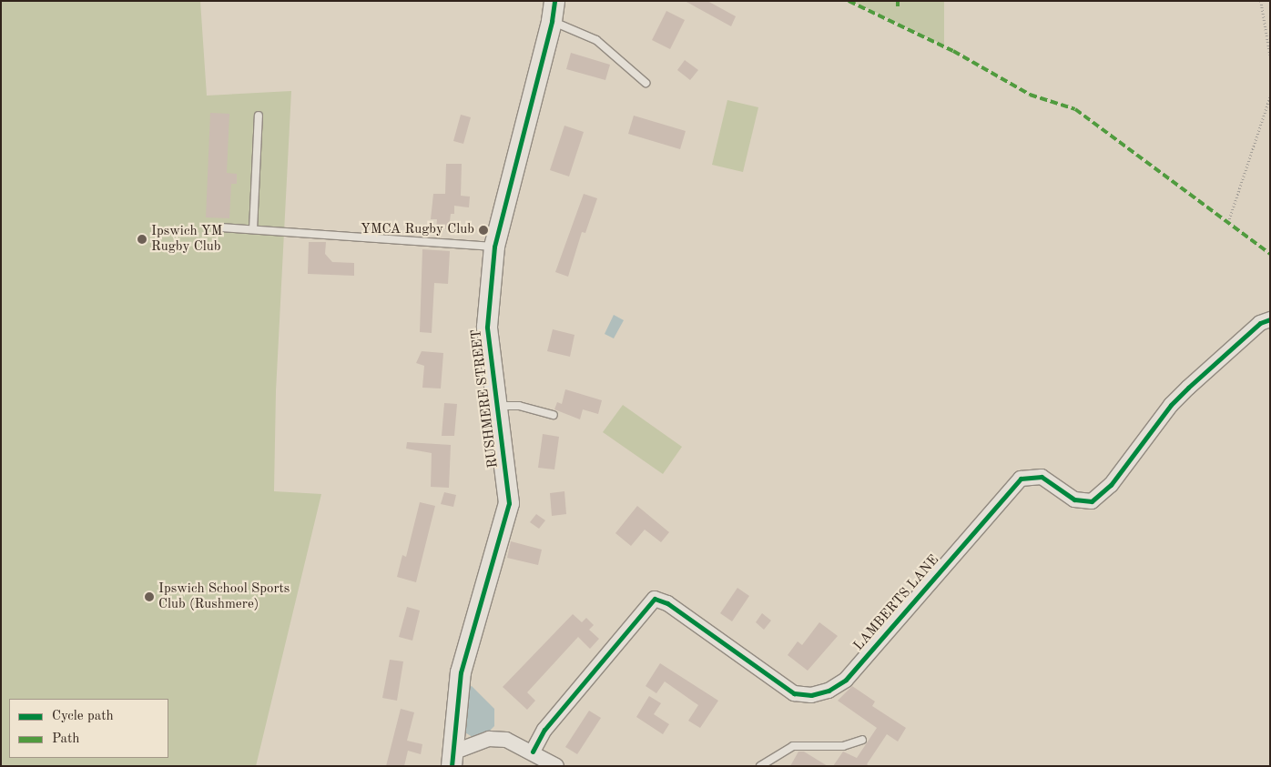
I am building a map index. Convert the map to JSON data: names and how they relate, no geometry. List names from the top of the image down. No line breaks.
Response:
{"streets":{"street":["RUSHMERE STREET","LAMBERTS LANE"]},"places":["YMCA Rugby Club","Ipswich YM Rugby Club","Ipswich School Sports Club (Rushmere)"],"legend":["Cycle path","Path"]}
